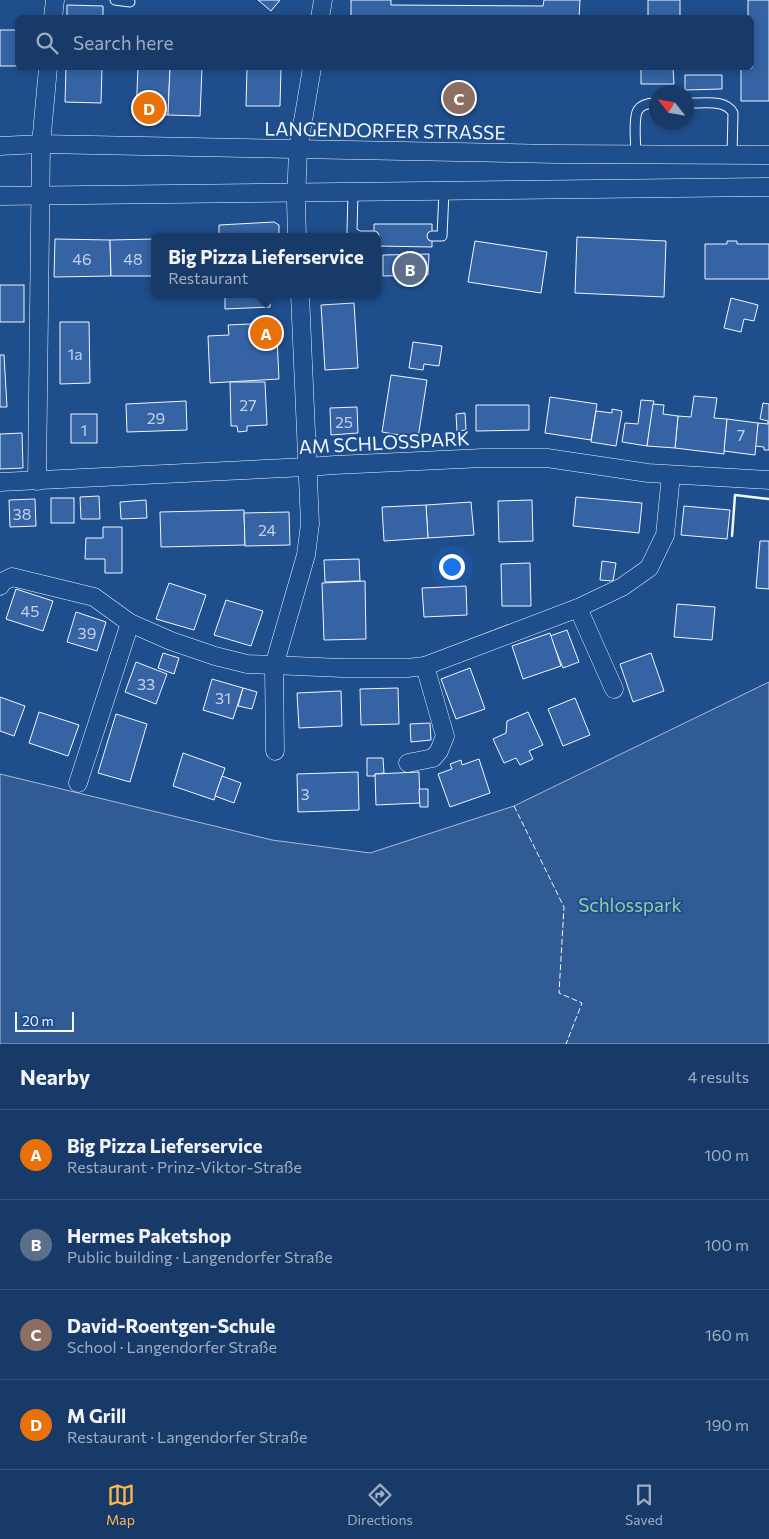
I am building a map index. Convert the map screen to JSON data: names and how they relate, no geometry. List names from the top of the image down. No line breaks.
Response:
{"streets":{"street":["LANGENDORFER STRASSE","AM SCHLOSSPARK"]},"parks":["Schlosspark"],"house_numbers":["46","48","1a","27","29","25","1","7","38","24","45","39","33","31","3"],"scale_bar":"20 m","north":"top left","page":{"search":"Search here","pins":["C","D","B","A"],"popup":["Big Pizza Lieferservice","Restaurant"],"scale":"20 m","heading":["Nearby","4 results"],"list":[{"mark":"A","name":"Big Pizza Lieferservice","note":"Restaurant · Prinz-Viktor-Straße","value":"100 m"},{"mark":"B","name":"Hermes Paketshop","note":"Public building · Langendorfer Straße","value":"100 m"},{"mark":"C","name":"David-Roentgen-Schule","note":"School · Langendorfer Straße","value":"160 m"},{"mark":"D","name":"M Grill","note":"Restaurant · Langendorfer Straße","value":"190 m"}],"nav":["Map","Directions","Saved"]}}
